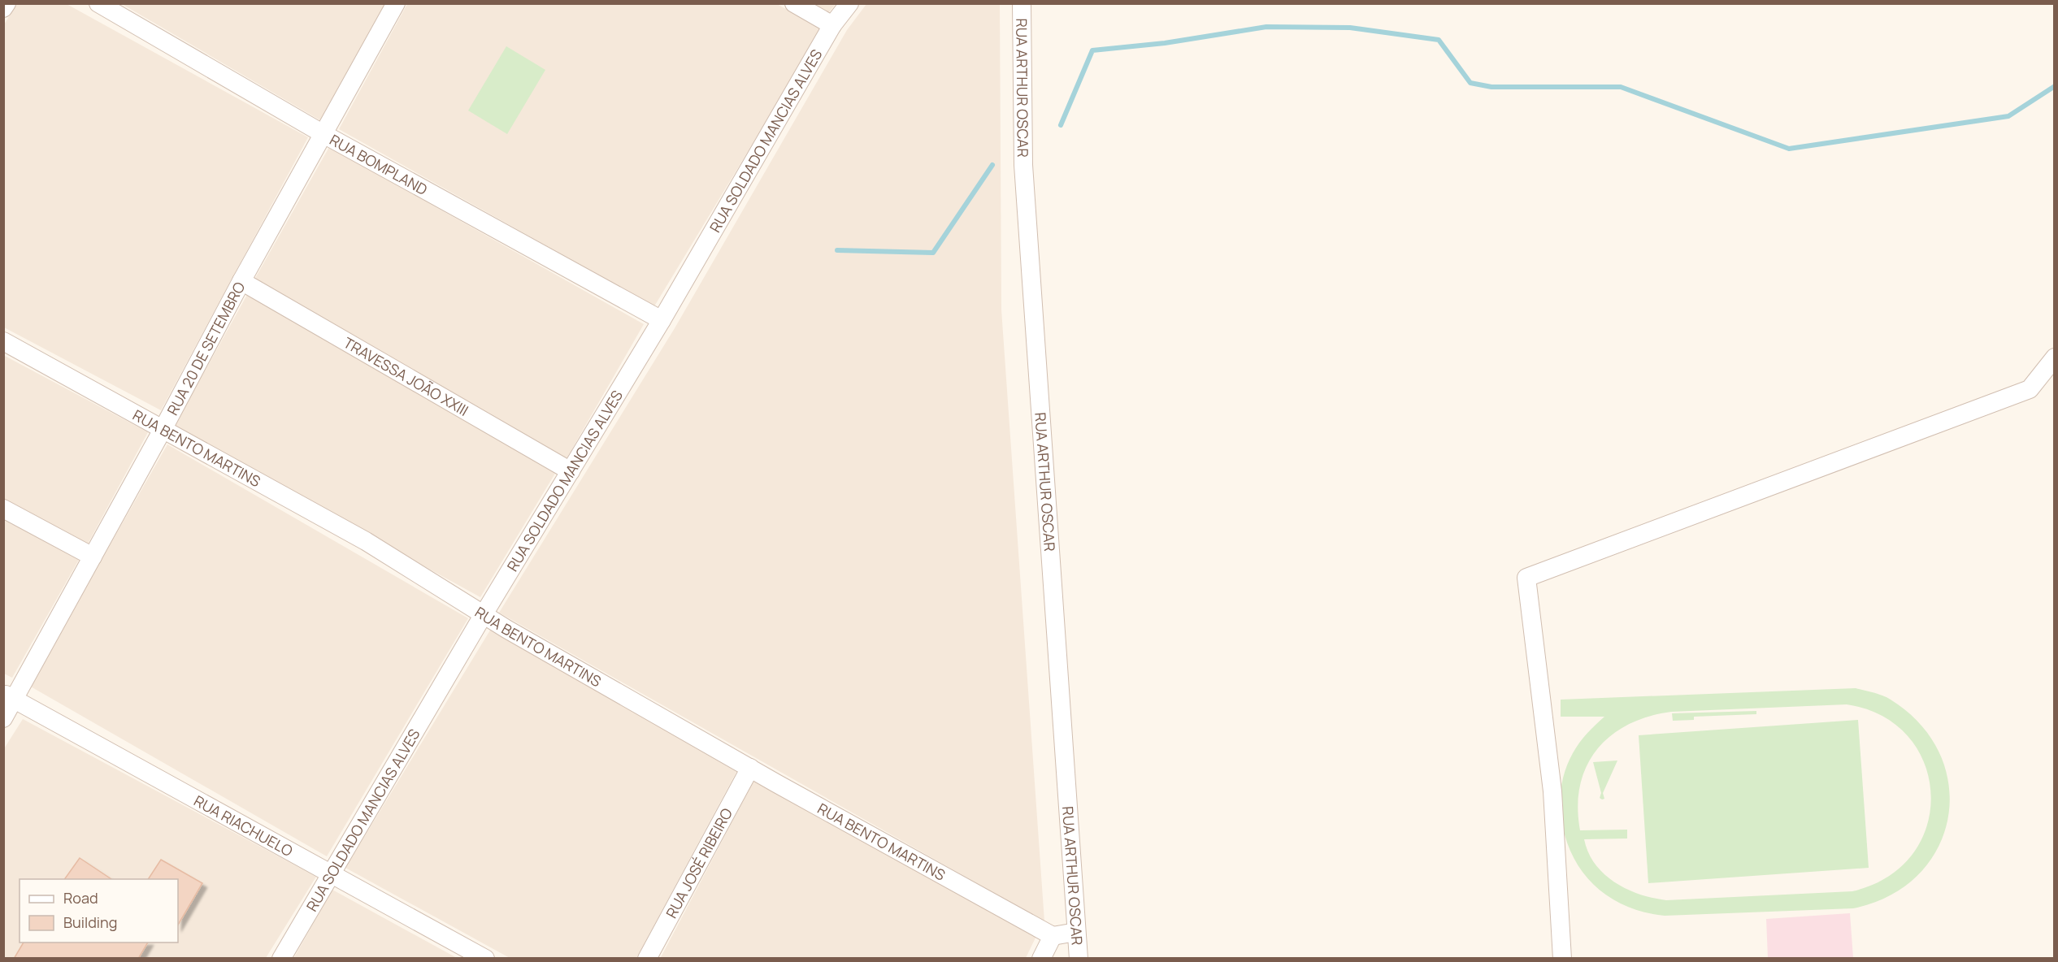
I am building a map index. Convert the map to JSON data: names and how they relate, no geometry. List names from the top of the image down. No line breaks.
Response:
{"streets":{"street":["RUA ARTHUR OSCAR","RUA SOLDADO MANCIAS ALVES","RUA BOMPLAND","RUA 20 DE SETEMBRO","TRAVESSA JOÃO XXIII","RUA BENTO MARTINS","RUA RIACHUELO","RUA JOSÉ RIBEIRO"]},"crossings":[["RUA SOLDADO MANCIAS ALVES","RUA BOMPLAND"],["RUA SOLDADO MANCIAS ALVES","TRAVESSA JOÃO XXIII"],["RUA SOLDADO MANCIAS ALVES","RUA BENTO MARTINS"],["RUA SOLDADO MANCIAS ALVES","RUA RIACHUELO"],["RUA BOMPLAND","RUA 20 DE SETEMBRO"],["RUA 20 DE SETEMBRO","TRAVESSA JOÃO XXIII"],["RUA 20 DE SETEMBRO","RUA BENTO MARTINS"],["RUA 20 DE SETEMBRO","RUA RIACHUELO"],["RUA BENTO MARTINS","RUA JOSÉ RIBEIRO"]],"legend":["Road","Building"]}
